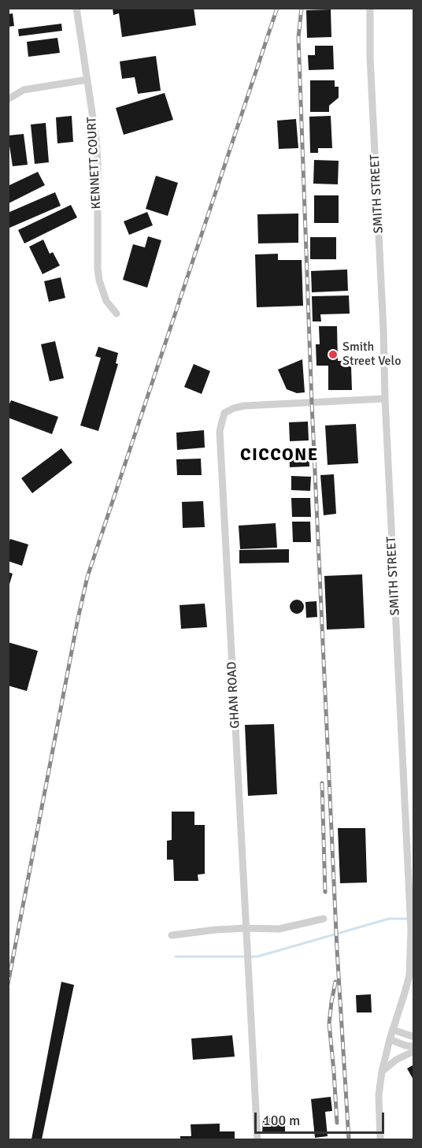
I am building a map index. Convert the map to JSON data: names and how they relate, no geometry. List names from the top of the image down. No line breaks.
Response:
{"streets":{"street":["KENNETT COURT","SMITH STREET","GHAN ROAD"]},"crossings":[["SMITH STREET","GHAN ROAD"]],"districts":["CICCONE"],"places":["Smith Street Velo"],"scale_bar":"100 m"}
